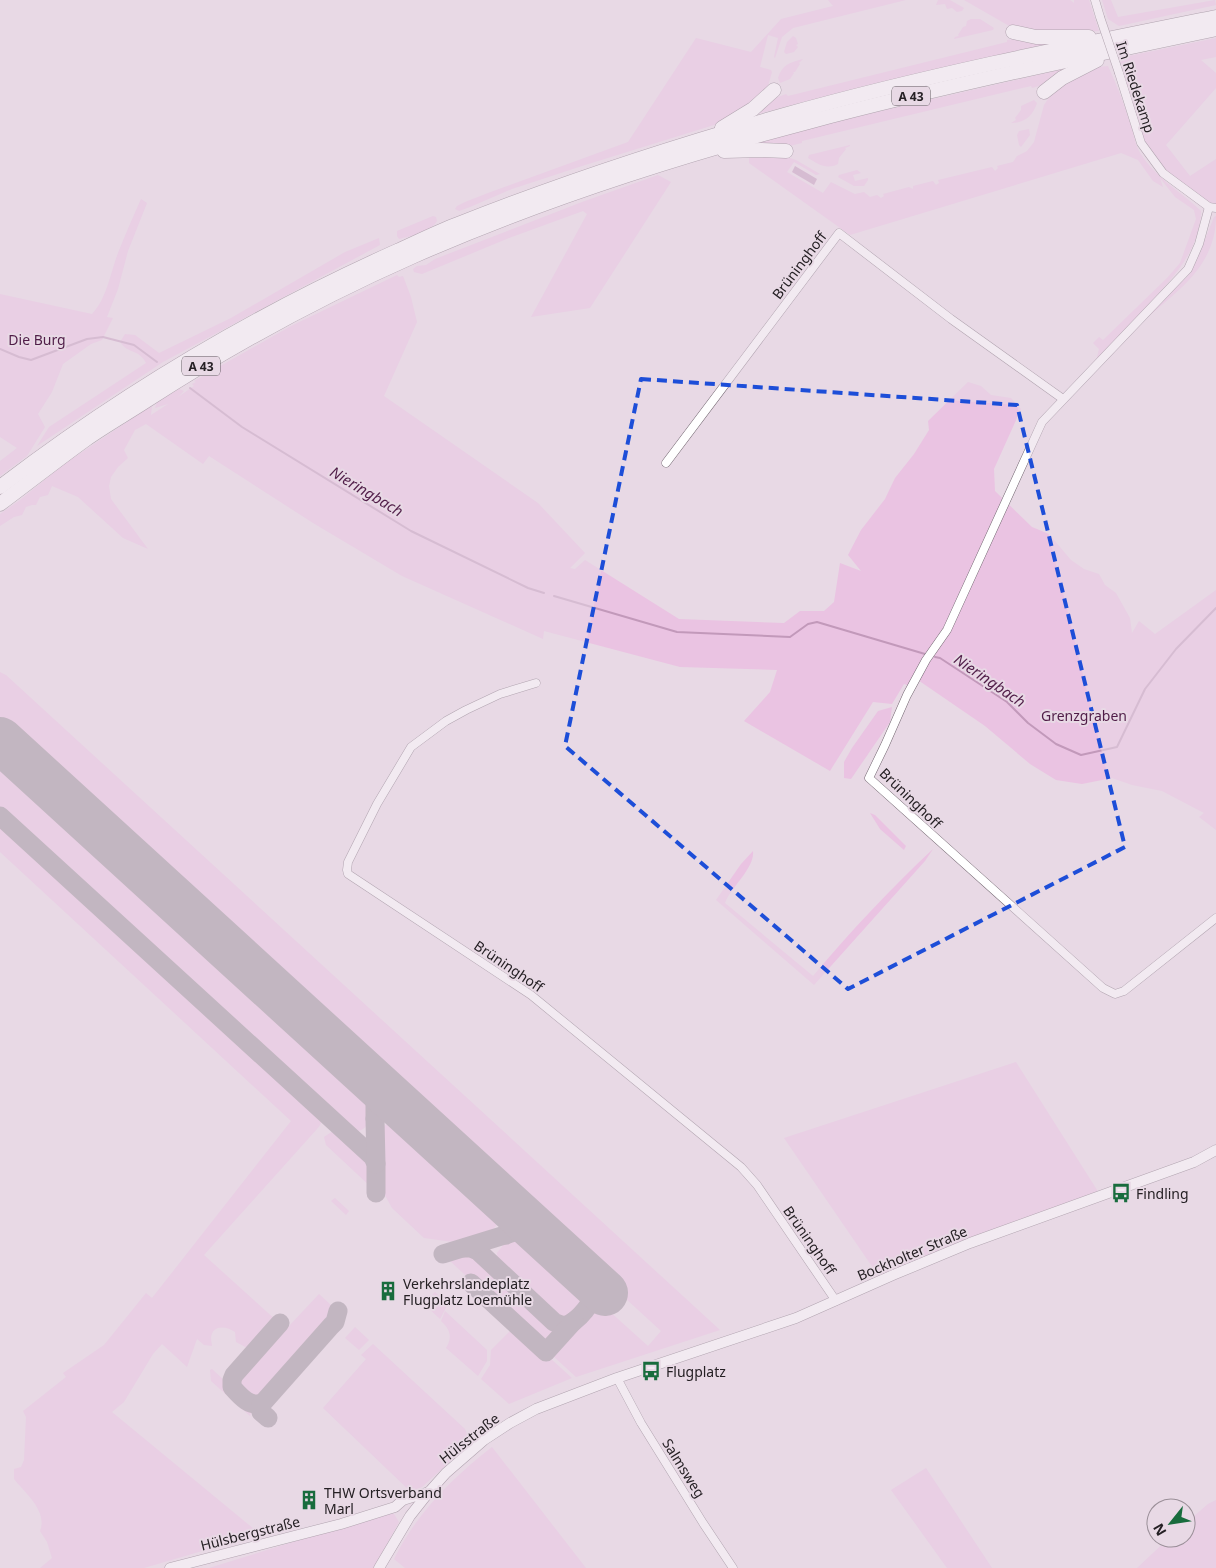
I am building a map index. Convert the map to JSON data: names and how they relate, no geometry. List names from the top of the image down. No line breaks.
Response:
{"streets":{"highway":["A 43"],"street":["Im Riedekamp","Brüninghoff","Bockholter Straße","Hülsstraße","Salmsweg","Hülsbergstraße"]},"crossings":[["Im Riedekamp","Brüninghoff"],["Brüninghoff","Bockholter Straße"],["Bockholter Straße","Hülsstraße"],["Bockholter Straße","Salmsweg"],["Hülsstraße","Salmsweg"],["Hülsstraße","Hülsbergstraße"]],"water":["Nieringbach"],"parks":["Die Burg","Grenzgraben"],"places":{"bus stop":["Findling","Flugplatz"],"building":["Verkehrslandeplatz Flugplatz Loemühle","THW Ortsverband Marl"]},"north":"bottom left"}
